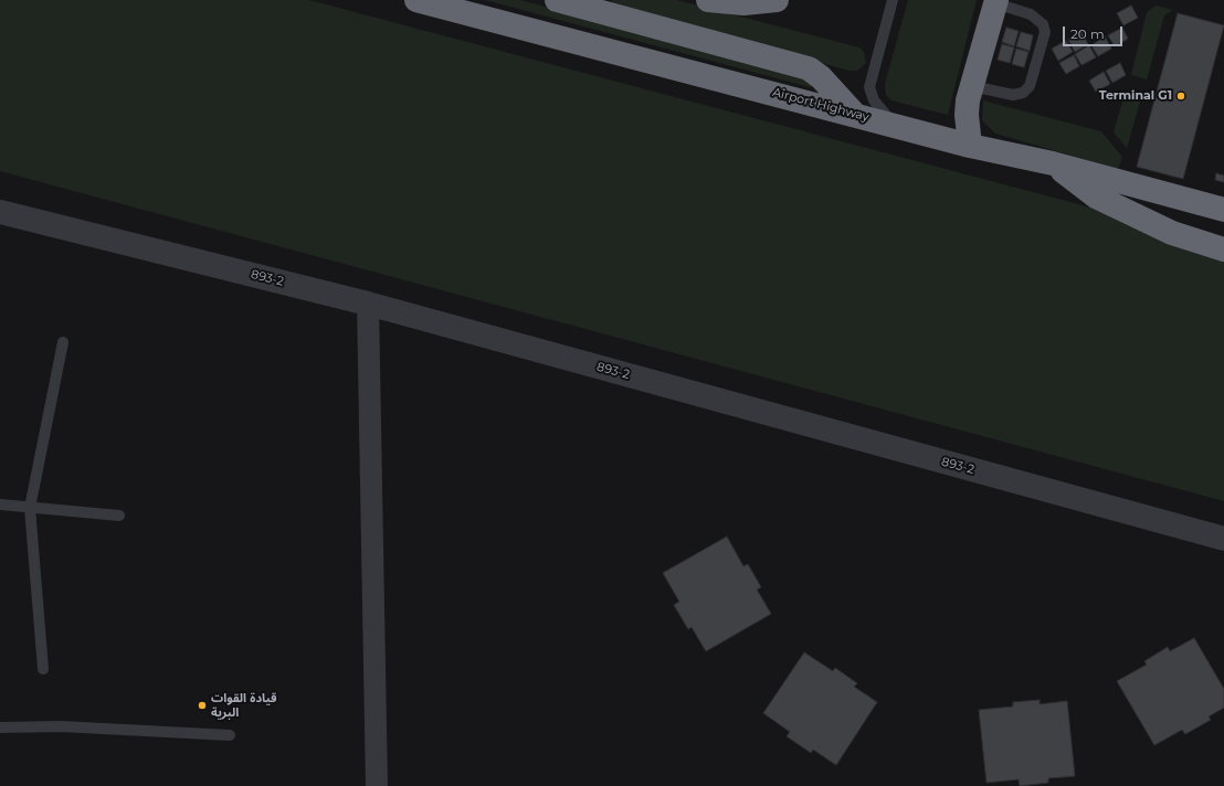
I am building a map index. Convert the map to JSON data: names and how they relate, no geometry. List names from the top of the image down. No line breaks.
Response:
{"streets":{"highway":["Airport Highway"],"street":["893-2"]},"places":["Terminal G1","قيادة القوات البرية"],"scale_bar":"20 m"}
